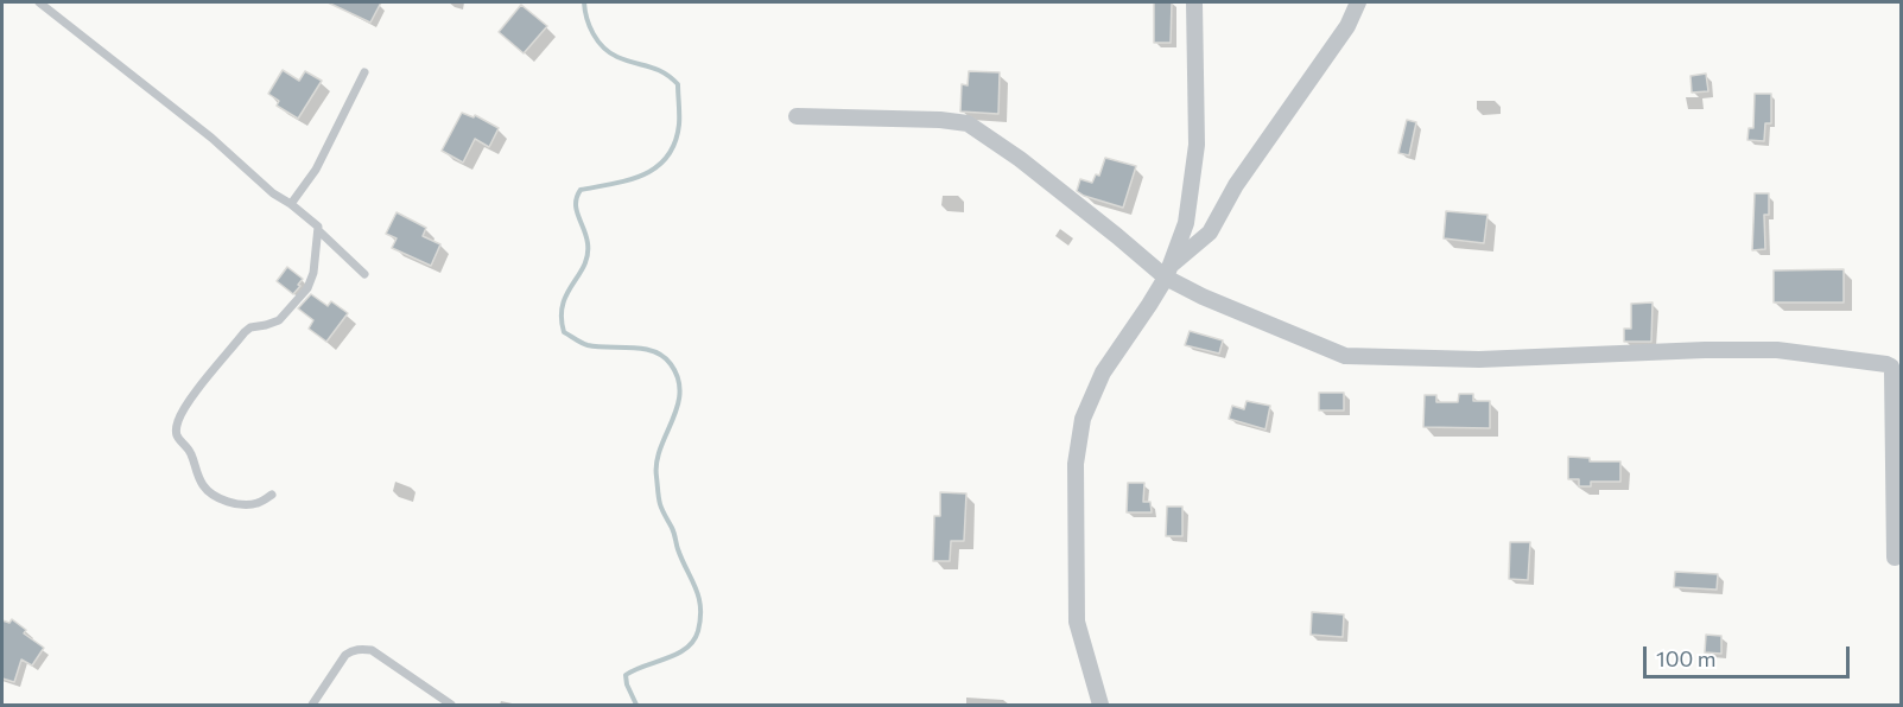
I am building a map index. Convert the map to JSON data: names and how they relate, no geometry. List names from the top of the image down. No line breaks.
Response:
{"scale_bar":"100 m"}
